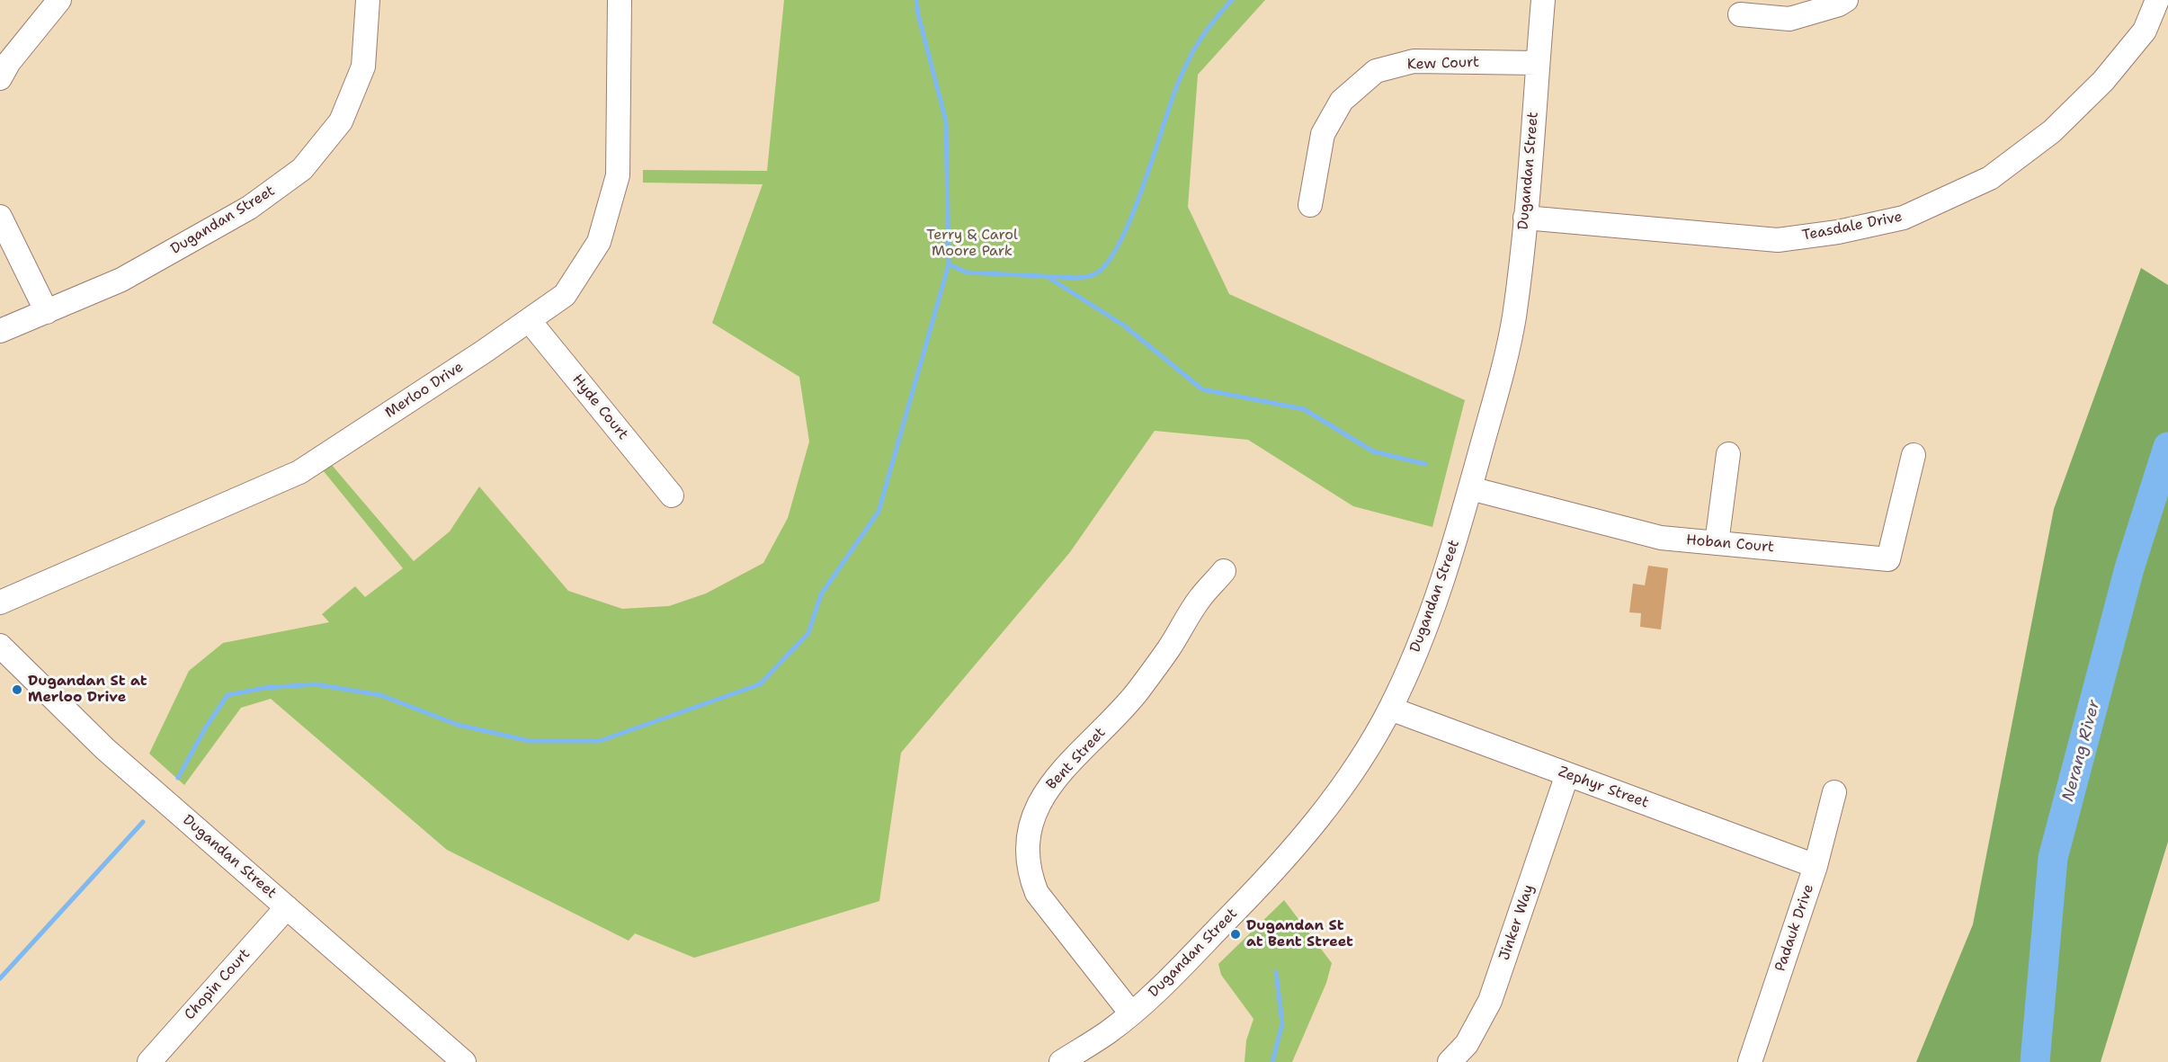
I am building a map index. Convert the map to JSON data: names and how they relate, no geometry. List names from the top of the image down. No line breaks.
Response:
{"streets":{"street":["Kew Court","Dugandan Street","Teasdale Drive","Merloo Drive","Hyde Court","Hoban Court","Bent Street","Zephyr Street","Jinker Way","Padauk Drive","Chopin Court"]},"crossings":[["Kew Court","Dugandan Street"],["Dugandan Street","Teasdale Drive"],["Dugandan Street","Hoban Court"],["Dugandan Street","Bent Street"],["Dugandan Street","Zephyr Street"],["Dugandan Street","Chopin Court"],["Merloo Drive","Hyde Court"],["Zephyr Street","Jinker Way"],["Zephyr Street","Padauk Drive"]],"water":["Nerang River"],"parks":["Terry & Carol Moore Park"],"places":["Dugandan St at Merloo Drive","Dugandan St at Bent Street"]}
